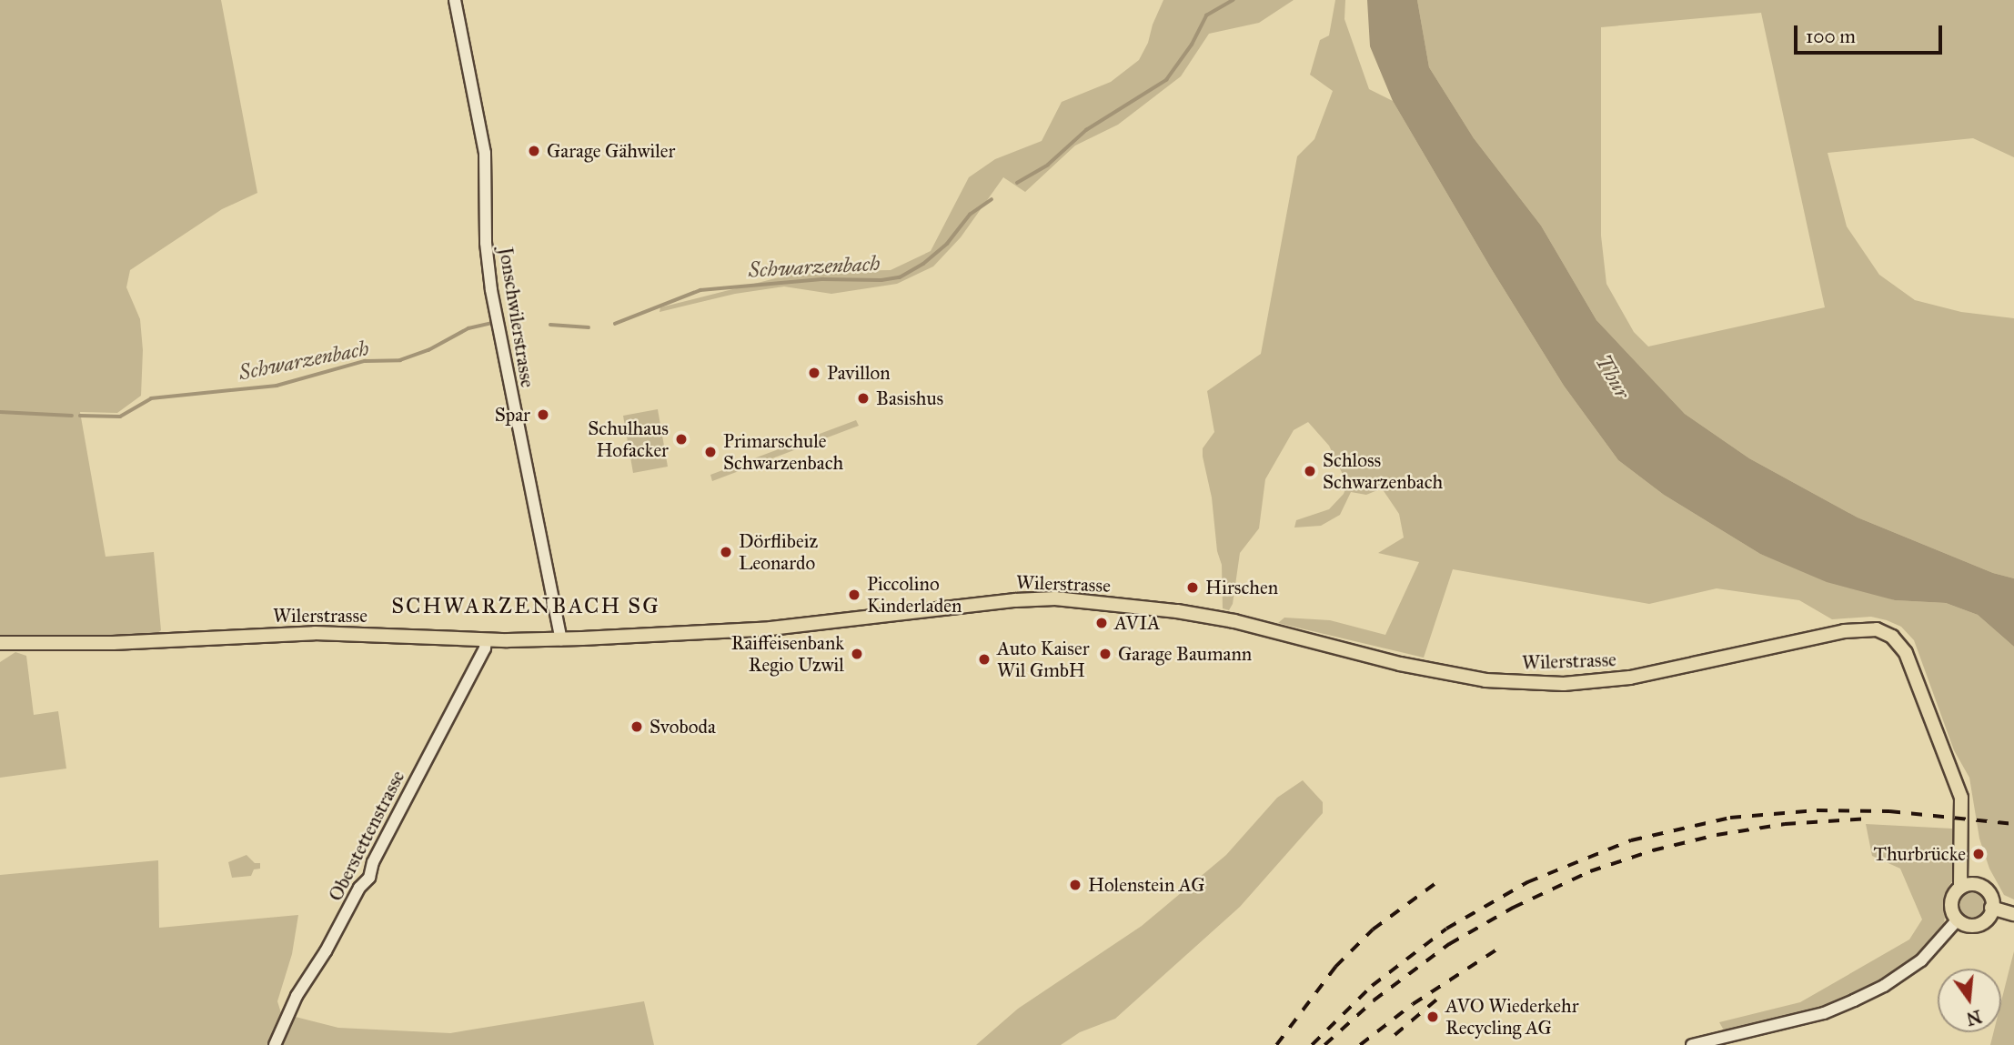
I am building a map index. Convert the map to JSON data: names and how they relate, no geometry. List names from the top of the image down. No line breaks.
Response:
{"streets":{"main road":["Wilerstrasse"],"street":["Jonschwilerstrasse","Oberstettenstrasse"]},"crossings":[["Jonschwilerstrasse","Wilerstrasse"],["Wilerstrasse","Oberstettenstrasse"]],"districts":["SCHWARZENBACH SG"],"water":["Schwarzenbach","Thur"],"places":["Garage Gähwiler","Pavillon","Basishus","Spar","Schulhaus Hofacker","Primarschule Schwarzenbach","Schloss Schwarzenbach","Dörflibeiz Leonardo","Hirschen","Piccolino Kinderladen","AVIA","Raiffeisenbank Regio Uzwil","Garage Baumann","Auto Kaiser Wil GmbH","Svoboda","Thurbrücke","Holenstein AG","AVO Wiederkehr Recycling AG"],"scale_bar":"100 m","north":"bottom"}
